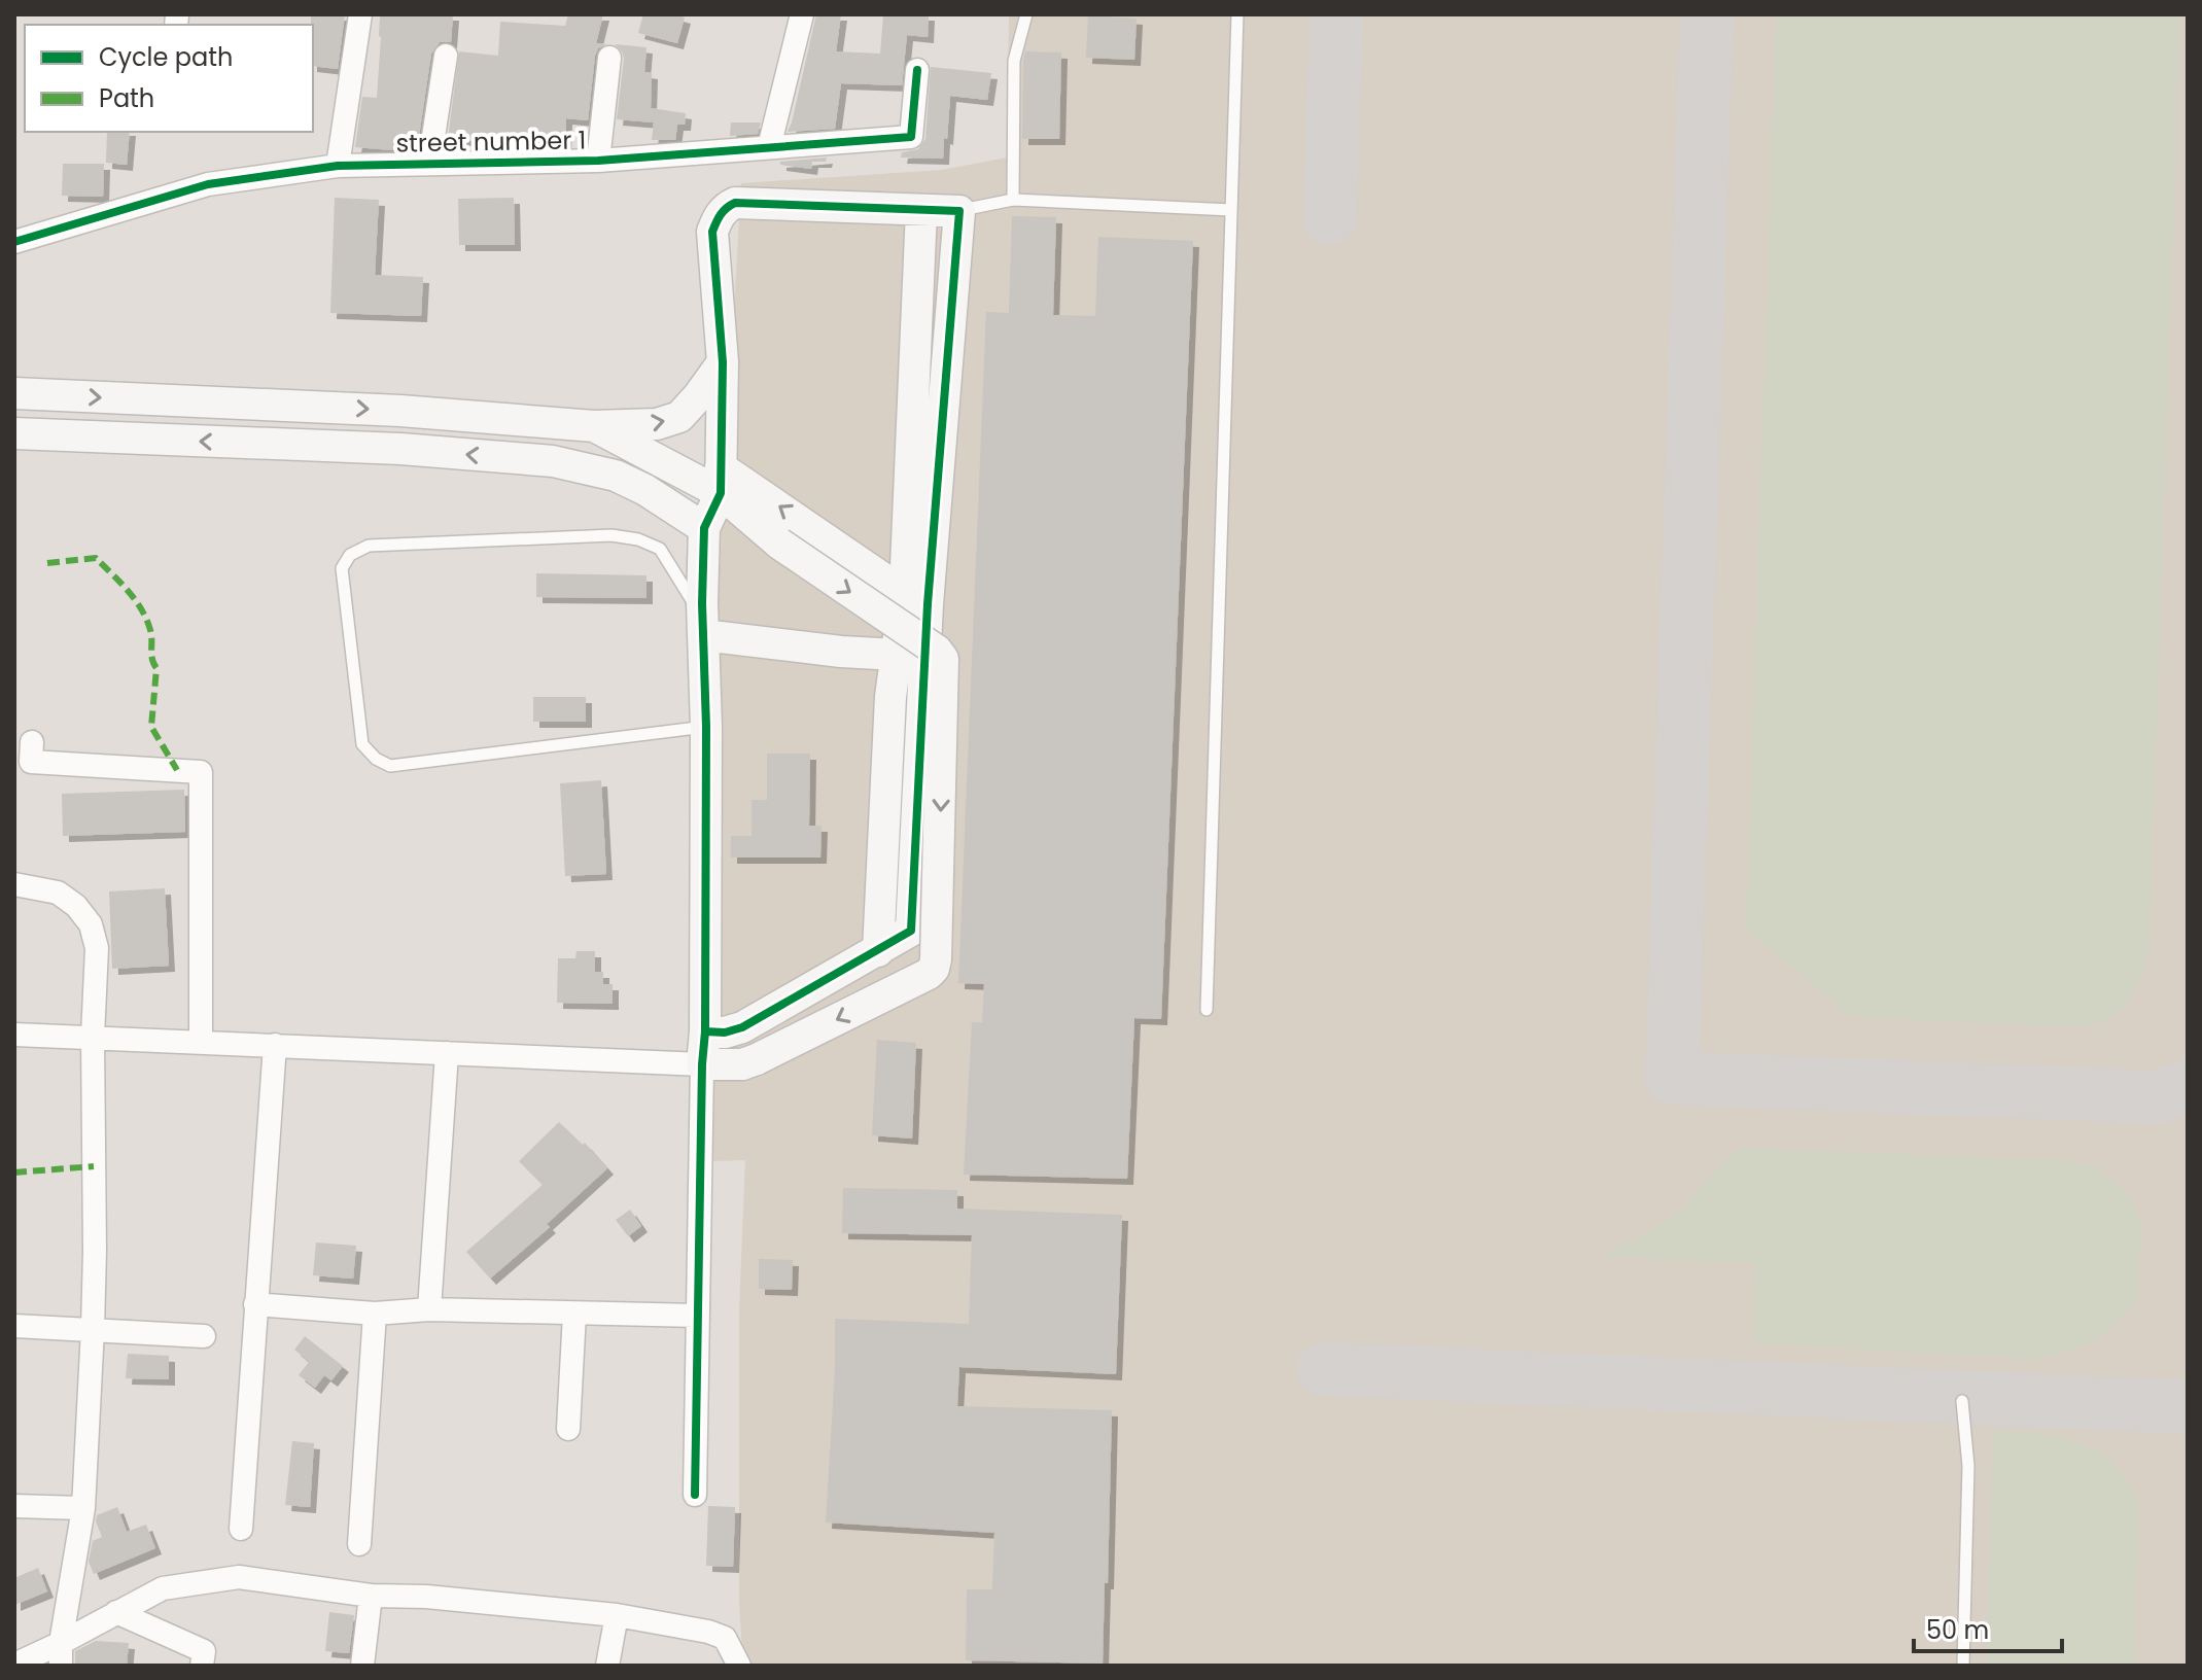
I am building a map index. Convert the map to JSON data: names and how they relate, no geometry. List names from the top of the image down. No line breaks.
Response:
{"streets":{"street":["street number 1"]},"legend":["Cycle path","Path"],"scale_bar":"50 m"}
